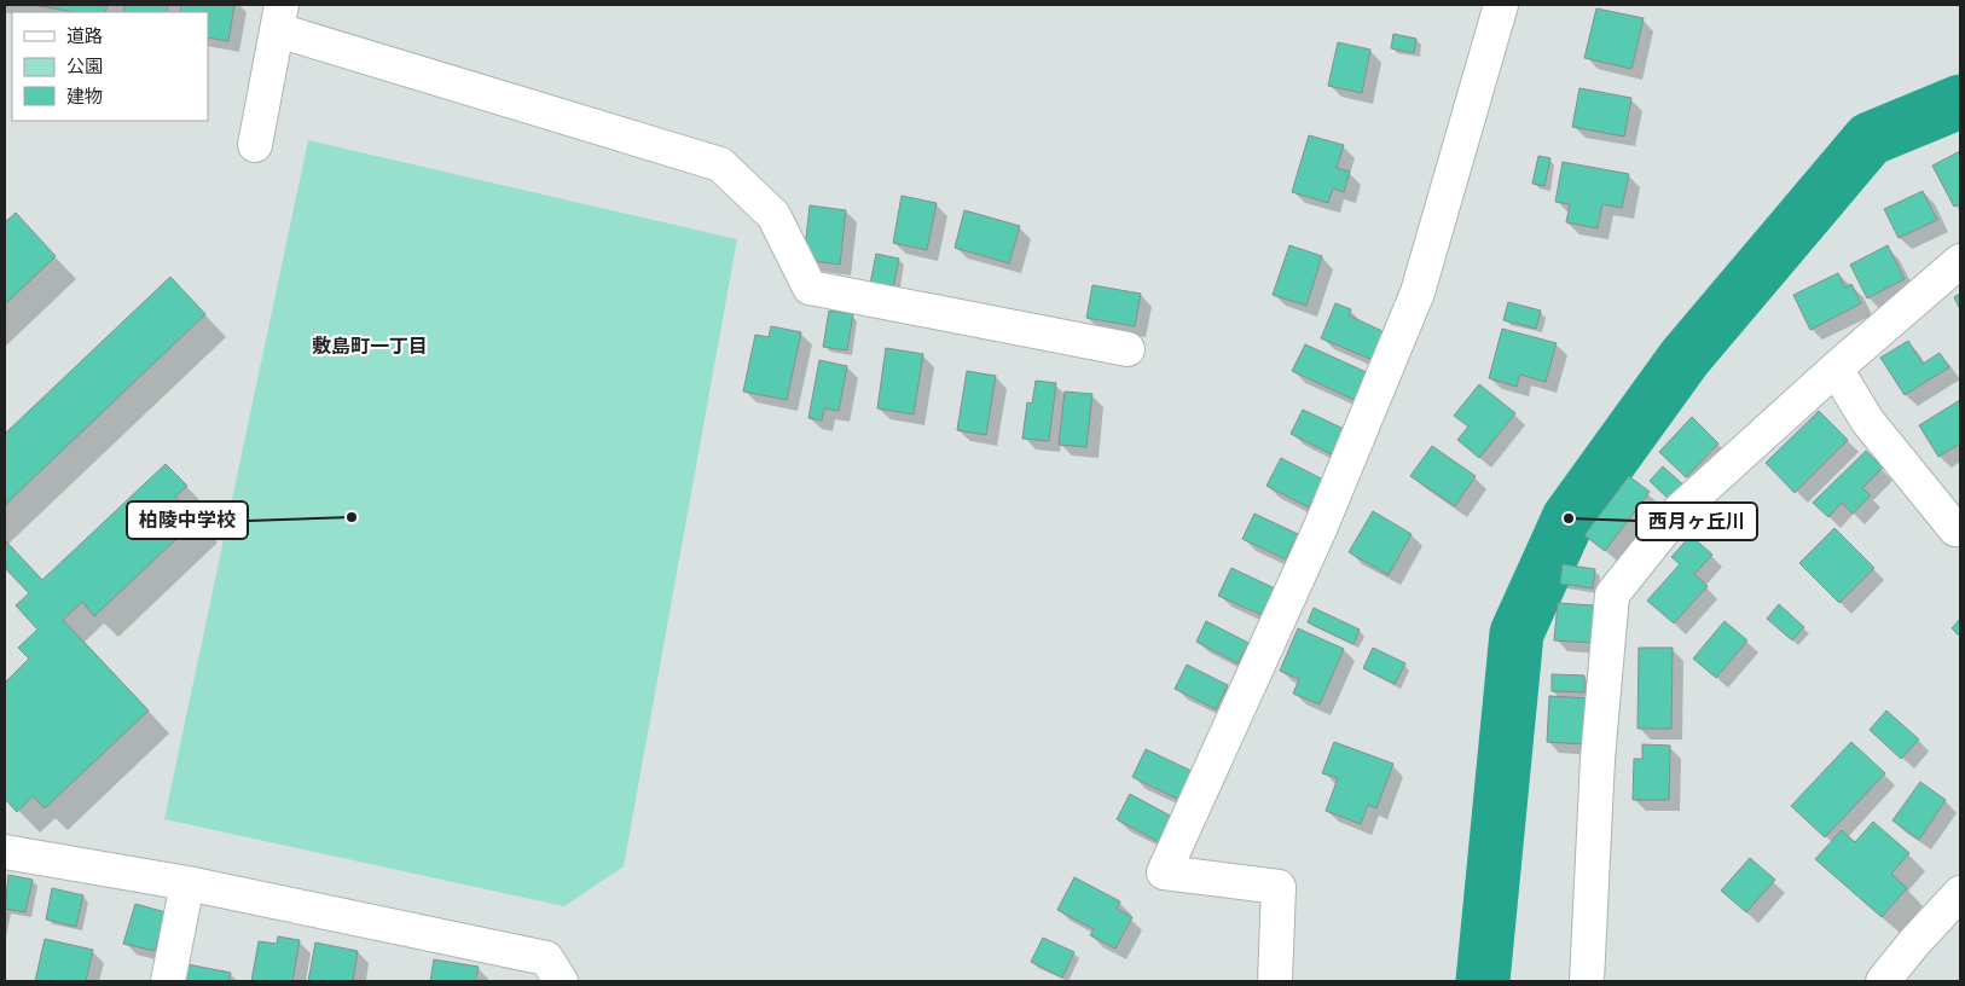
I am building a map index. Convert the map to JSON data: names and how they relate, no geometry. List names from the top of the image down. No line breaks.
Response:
{"districts":["敷島町一丁目"],"places":["柏陵中学校","西月ヶ丘川"],"legend":["道路","公園","建物"]}
